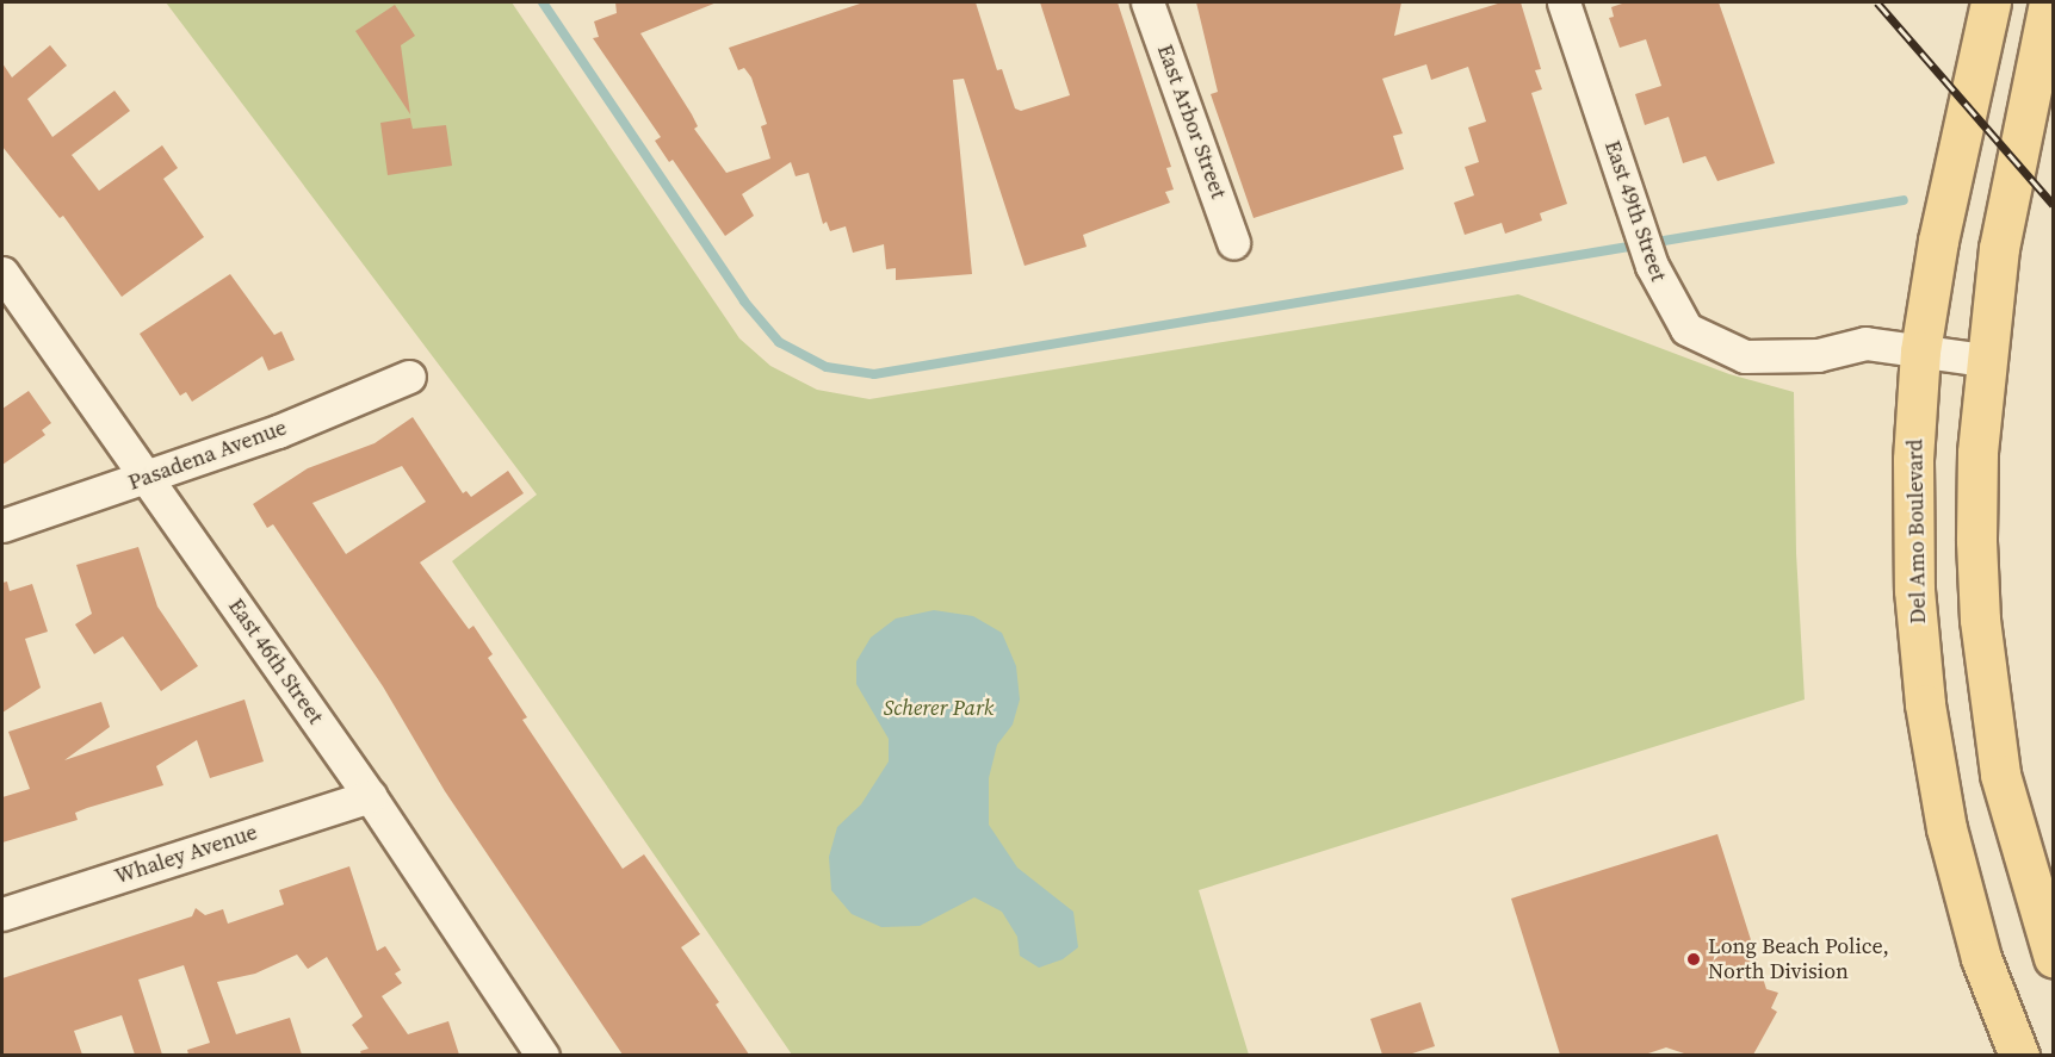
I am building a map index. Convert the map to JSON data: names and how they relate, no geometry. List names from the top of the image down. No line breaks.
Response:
{"streets":{"main road":["Del Amo Boulevard"],"street":["East Arbor Street","East 49th Street","Pasadena Avenue","East 46th Street","Whaley Avenue"]},"crossings":[["East 49th Street","Del Amo Boulevard"],["Pasadena Avenue","East 46th Street"],["East 46th Street","Whaley Avenue"]],"parks":["Scherer Park"],"places":["Long Beach Police, North Division"]}
